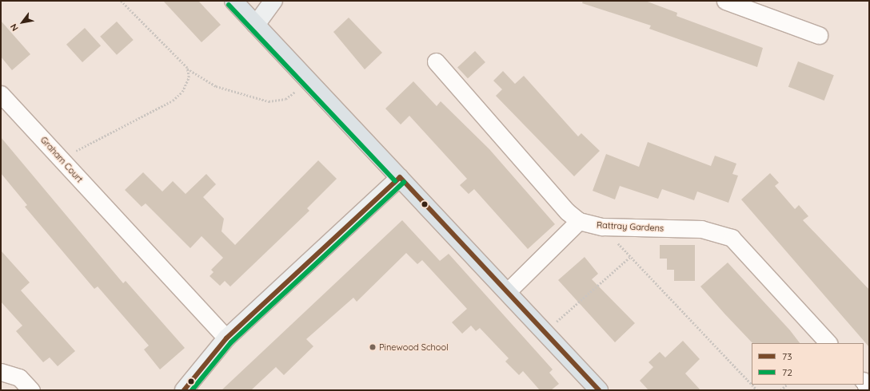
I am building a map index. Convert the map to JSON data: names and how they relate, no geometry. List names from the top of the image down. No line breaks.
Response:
{"streets":{"street":["Graham Court","Rattray Gardens"]},"places":["Pinewood School"],"lines":["transit line 72","transit line 73"],"legend":["73","72"],"north":"bottom left"}
